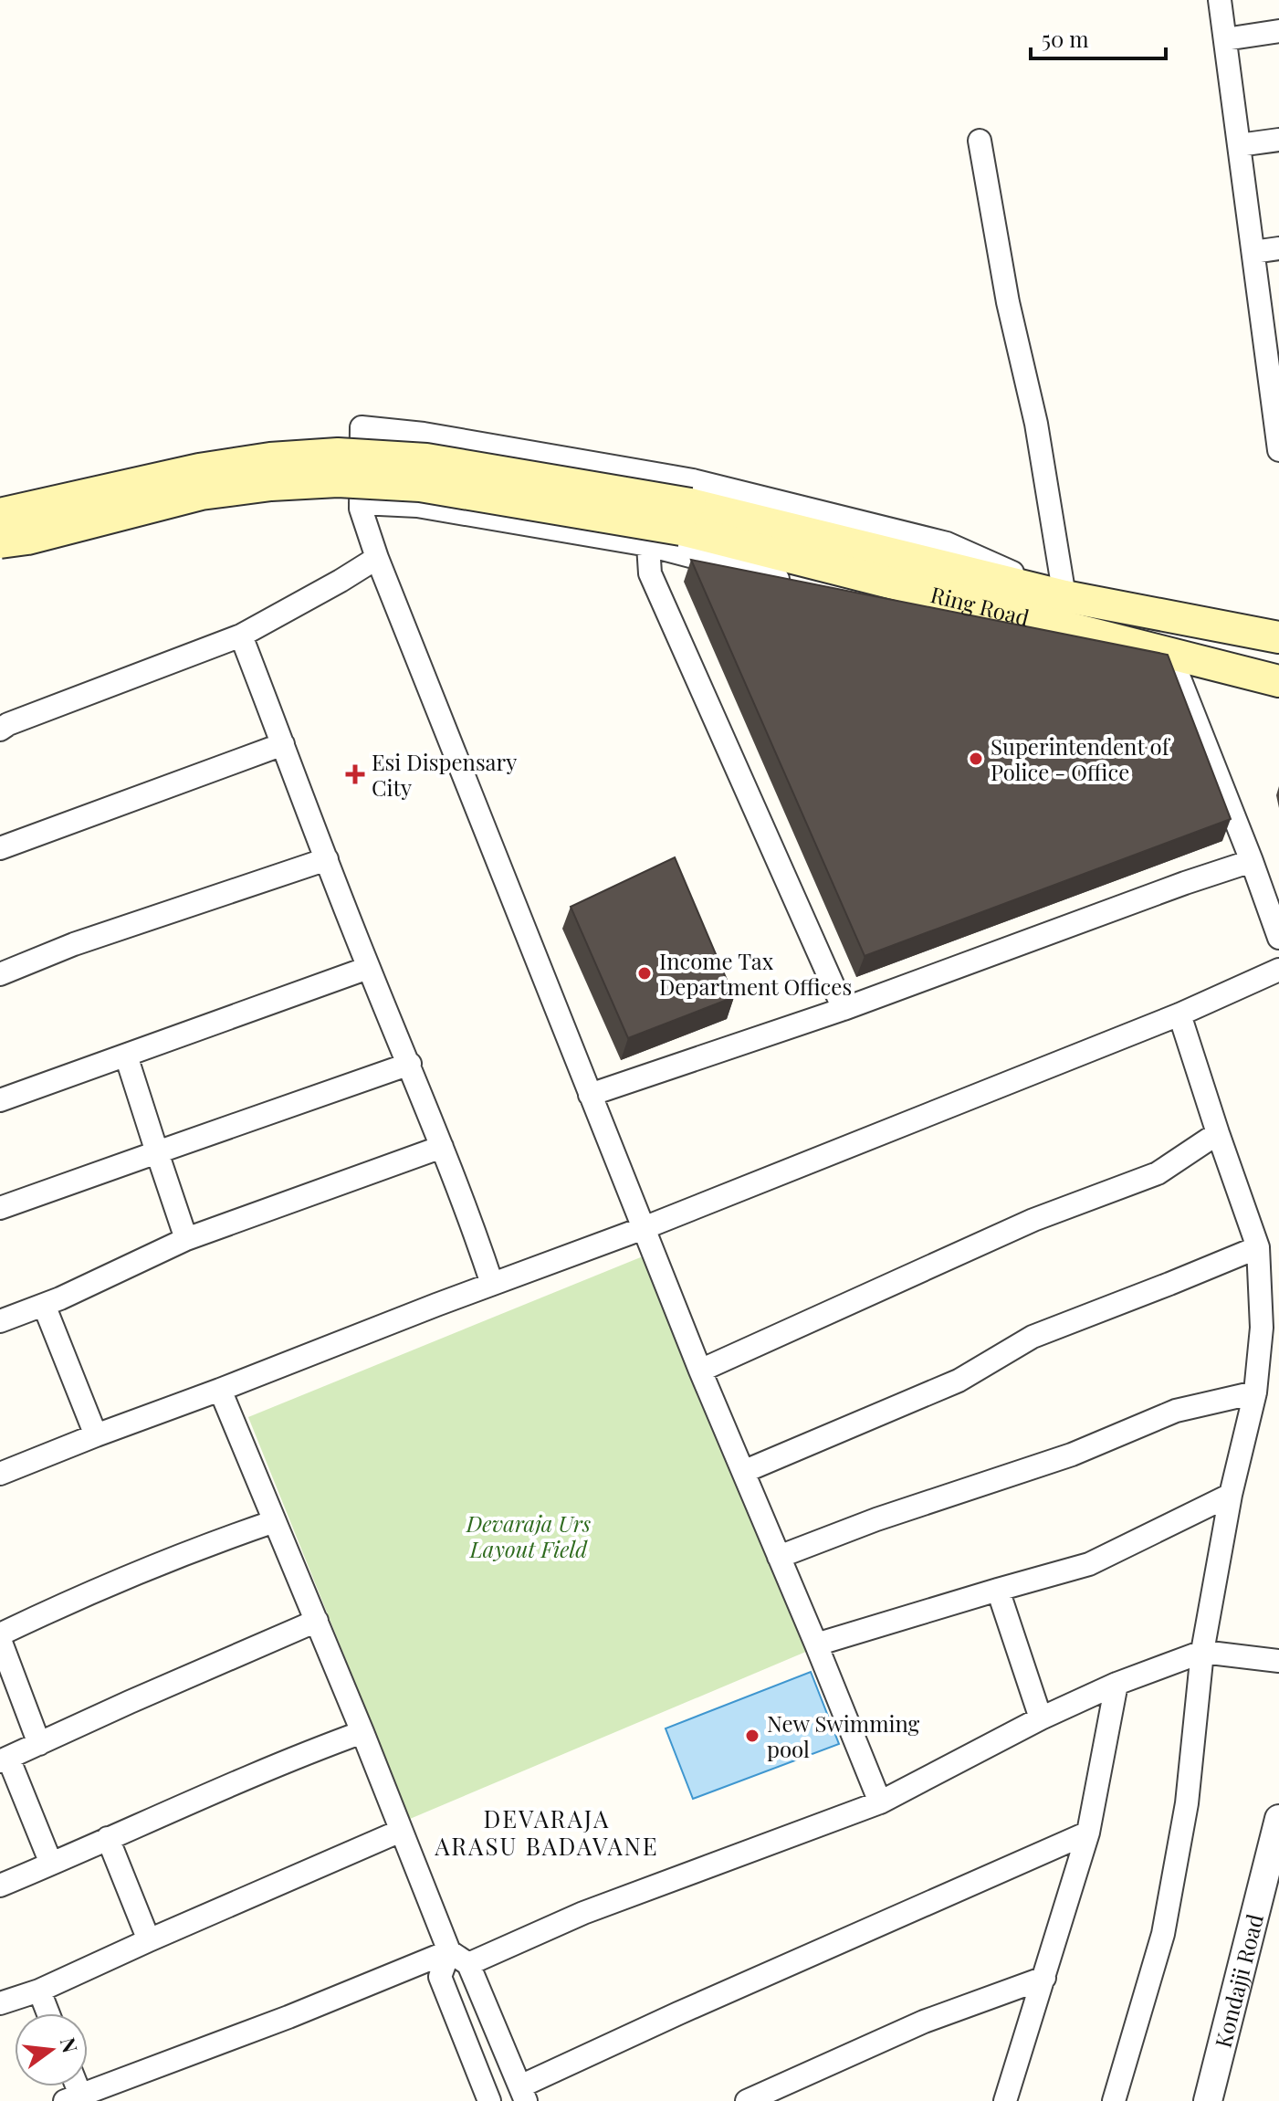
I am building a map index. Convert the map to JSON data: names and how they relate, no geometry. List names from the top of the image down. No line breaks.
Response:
{"streets":{"main road":["Ring Road"],"street":["Kondajji Road"]},"districts":["DEVARAJA ARASU BADAVANE"],"parks":["Devaraja Urs Layout Field"],"places":{"other":["Superintendent of Police - Office","Income Tax Department Offices","New Swimming pool"],"health":["Esi Dispensary City"]},"scale_bar":"50 m","north":"right"}
